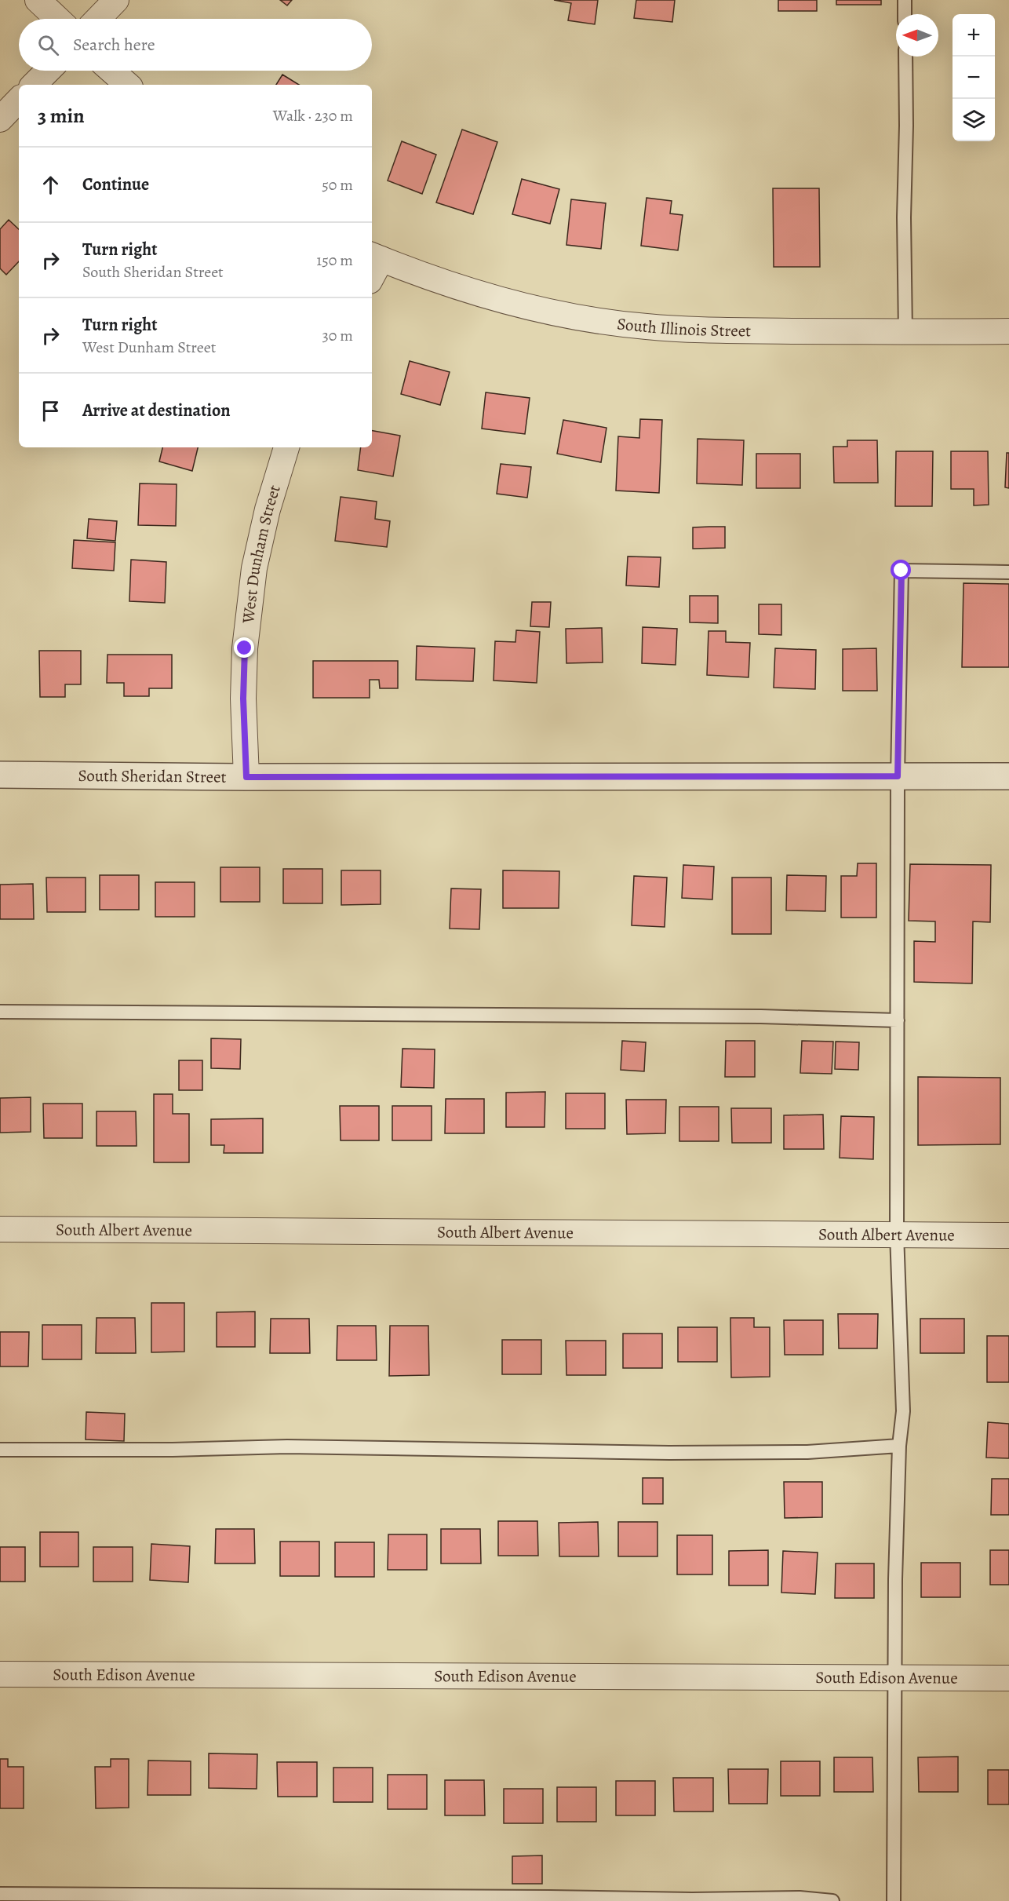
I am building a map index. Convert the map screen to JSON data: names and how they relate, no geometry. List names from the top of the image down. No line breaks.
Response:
{"streets":{"street":["South Illinois Street","West Dunham Street","South Sheridan Street","South Albert Avenue","South Edison Avenue"]},"crossings":[["West Dunham Street","South Sheridan Street"]],"north":"left","page":{"map_buttons":["+","−"],"search":"Search here","heading":["3 min","Walk · 230 m"],"list":[["Continue","50 m"],["Turn right","South Sheridan Street","150 m"],["Turn right","West Dunham Street","30 m"],"Arrive at destination"]}}
